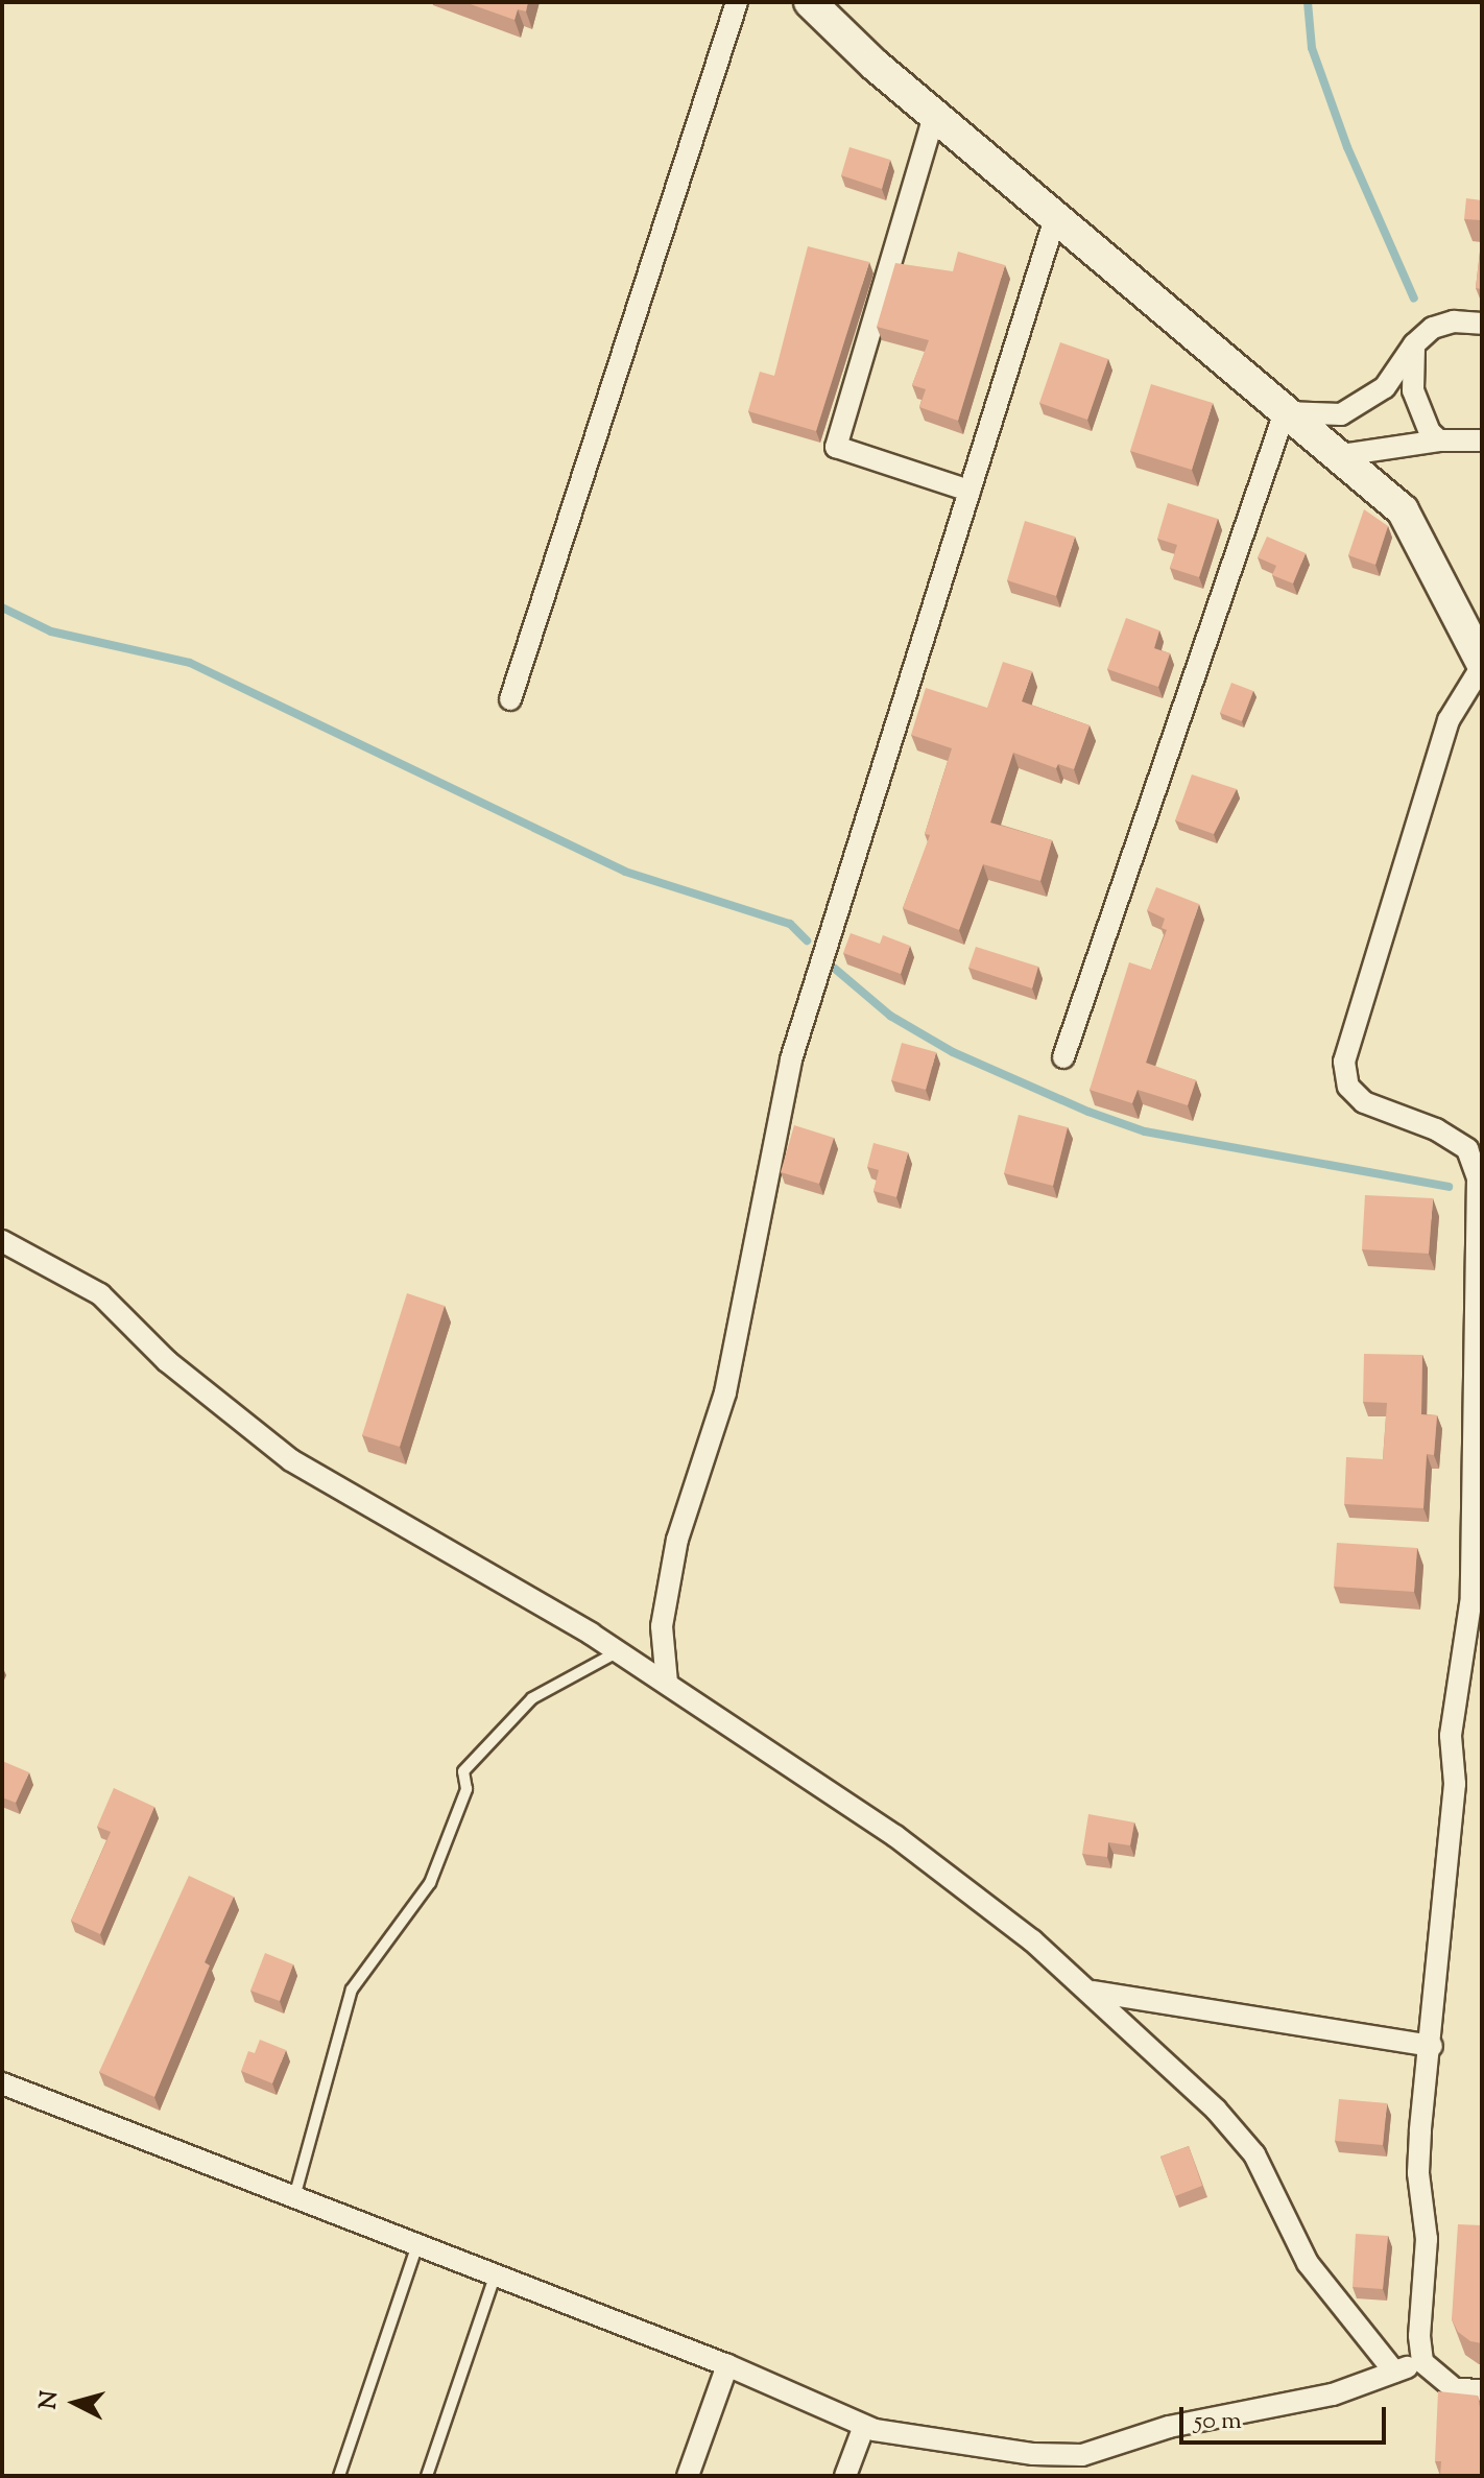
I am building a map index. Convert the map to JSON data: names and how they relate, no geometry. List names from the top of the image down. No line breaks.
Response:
{"scale_bar":"50 m","north":"left"}
